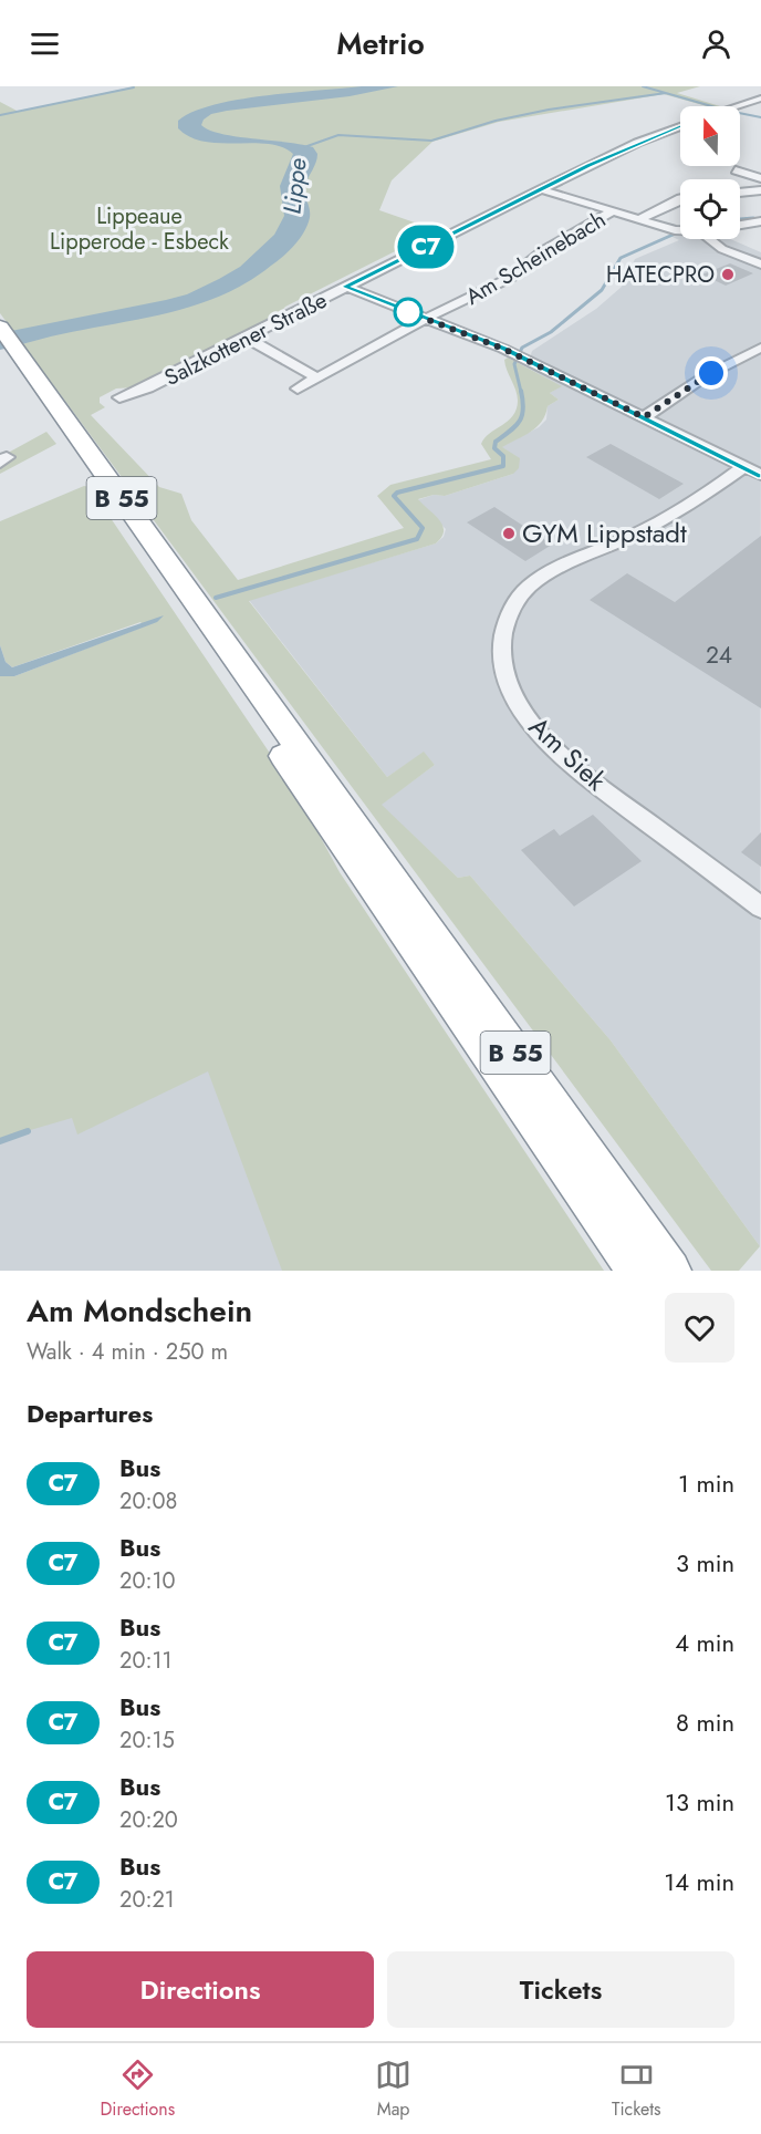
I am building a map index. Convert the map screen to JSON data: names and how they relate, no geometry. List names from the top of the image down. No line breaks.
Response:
{"streets":{"highway":["B 55"],"street":["Am Scheinebach","Salzkottener Straße","Am Siek"]},"water":["Lippe"],"parks":["Lippeaue Lipperode - Esbeck"],"places":["HATECPRO","GYM Lippstadt"],"lines":["bus line C7"],"house_numbers":["24"],"north":"top","page":{"header":"Metrio","on_map":"C7","heading":[["Am Mondschein","Walk · 4 min · 250 m"],"Departures"],"list":[{"mark":"C7","name":"Bus","note":"20:08","value":"1 min"},{"mark":"C7","name":"Bus","note":"20:10","value":"3 min"},{"mark":"C7","name":"Bus","note":"20:11","value":"4 min"},{"mark":"C7","name":"Bus","note":"20:15","value":"8 min"},{"mark":"C7","name":"Bus","note":"20:20","value":"13 min"},{"mark":"C7","name":"Bus","note":"20:21","value":"14 min"}],"buttons":["Directions","Tickets"],"tabs":["Directions","Map","Tickets"]}}
